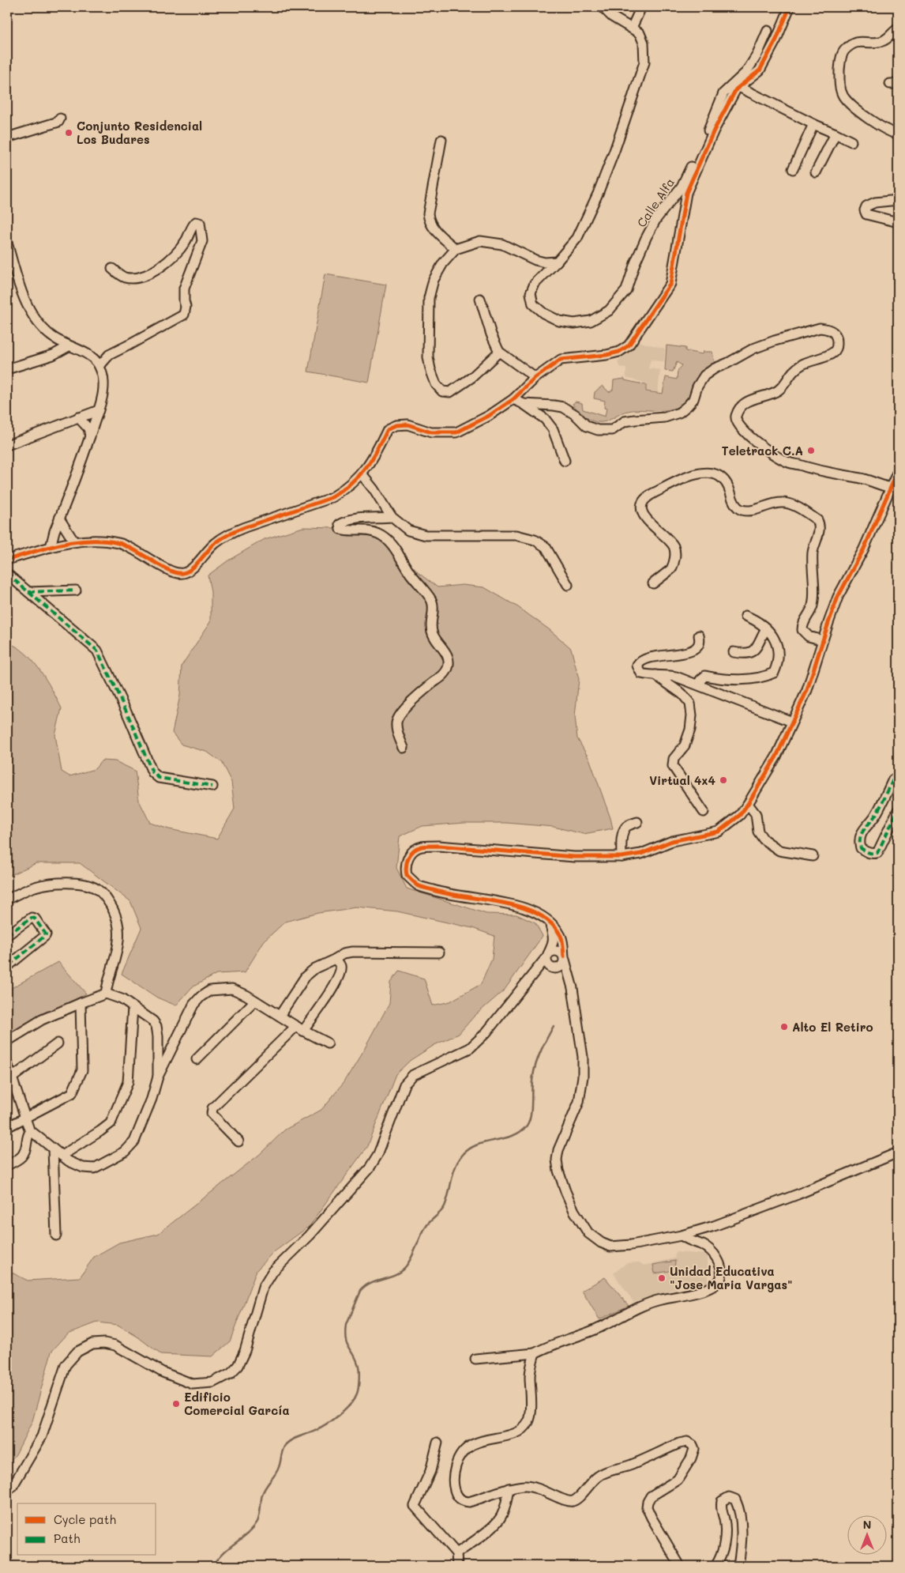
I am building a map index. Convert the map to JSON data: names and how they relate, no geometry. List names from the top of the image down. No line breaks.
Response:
{"streets":{"street":["Calle Alfa"]},"places":["Conjunto Residencial Los Budares","Teletrack C.A","Virtual 4x4","Alto El Retiro","Unidad Educativa \"Jose Maria Vargas\"","Edificio Comercial García"],"legend":["Cycle path","Path"],"north":"top"}
